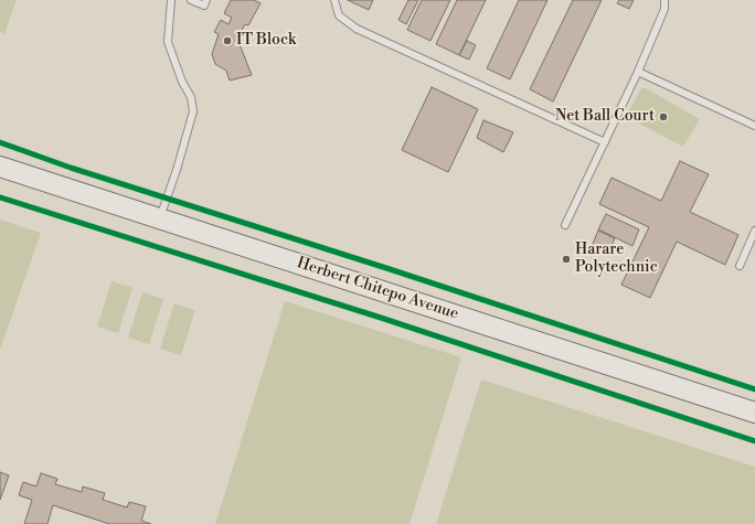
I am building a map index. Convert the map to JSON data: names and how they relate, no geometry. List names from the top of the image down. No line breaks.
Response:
{"streets":{"main road":["Herbert Chitepo Avenue"]},"places":["IT Block","Net Ball Court","Harare Polytechnic"]}
